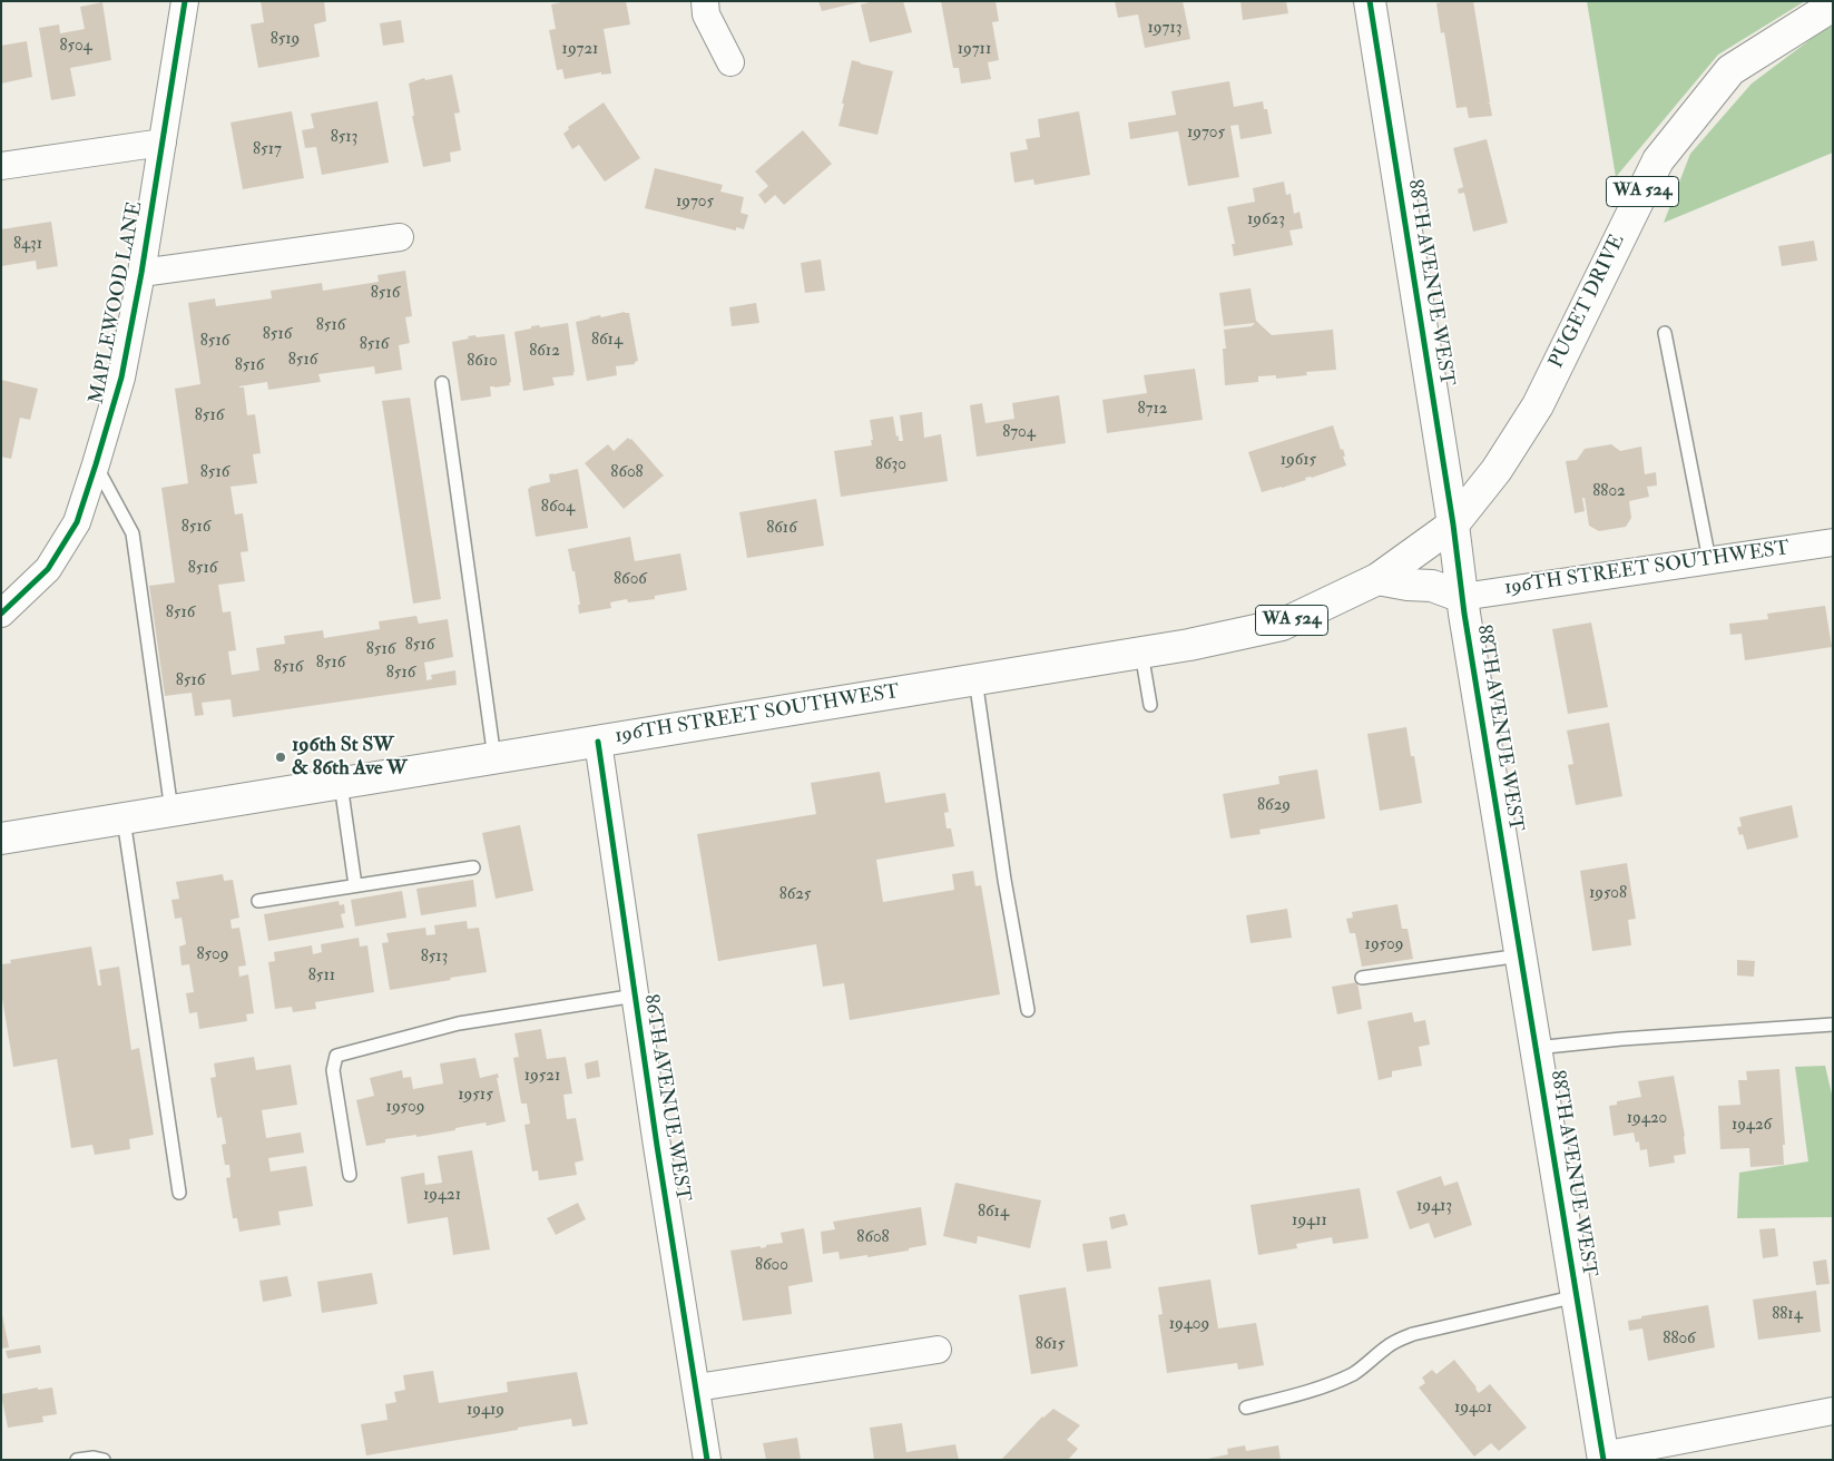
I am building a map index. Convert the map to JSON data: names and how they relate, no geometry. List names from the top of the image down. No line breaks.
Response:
{"streets":{"main road":["WA 524","88TH AVENUE WEST","PUGET DRIVE","196TH STREET SOUTHWEST"],"street":["MAPLEWOOD LANE","86TH AVENUE WEST"]},"crossings":[["88TH AVENUE WEST","PUGET DRIVE"],["88TH AVENUE WEST","196TH STREET SOUTHWEST"],["PUGET DRIVE","196TH STREET SOUTHWEST"],["196TH STREET SOUTHWEST","86TH AVENUE WEST"]],"places":["196th St SW & 86th Ave W"],"house_numbers":["19713","8519","8504","19721","19711","19705","8513","8517","19705","19623","8431","8516","8516","8516","8614","8516","8516","8612","8516","8610","8516","8712","8516","8704","19615","8630","8516","8608","8802","8604","8516","8616","8516","8606","8516","8516","8516","8516","8516","8516","8516","8629","19508","8625","19509","8509","8513","8511","19521","19515","19509","19420","19426","19421","19413","8614","19411","8608","8600","8814","19409","8806","8615","19401","19419"]}
